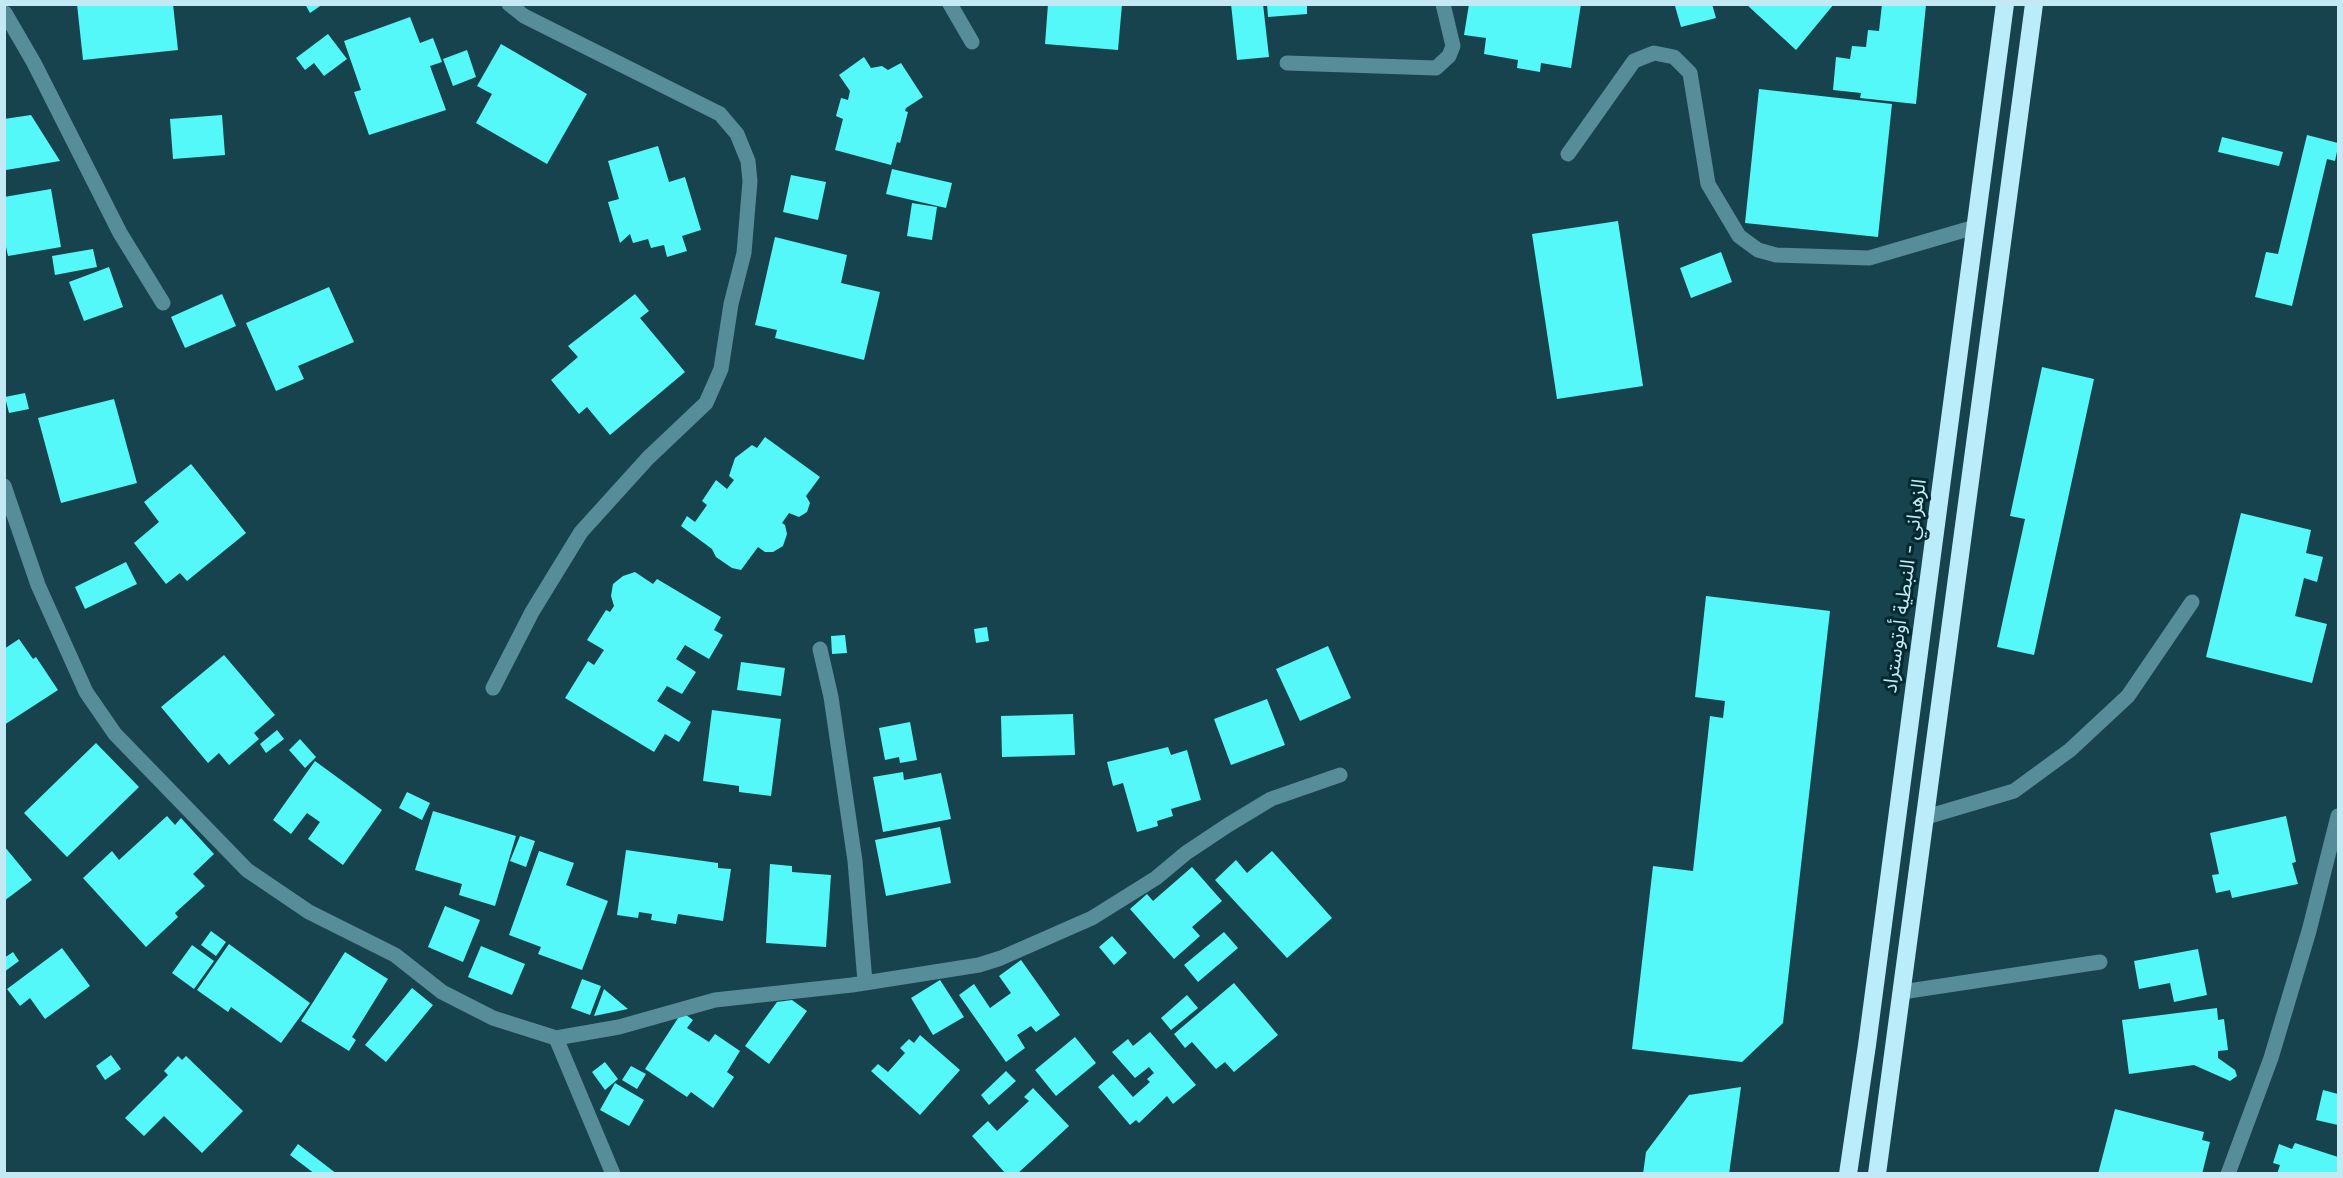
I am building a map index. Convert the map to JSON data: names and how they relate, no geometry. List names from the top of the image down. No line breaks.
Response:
{"streets":{"highway":["الزهراني - النبطية أوتوستراد"]}}
